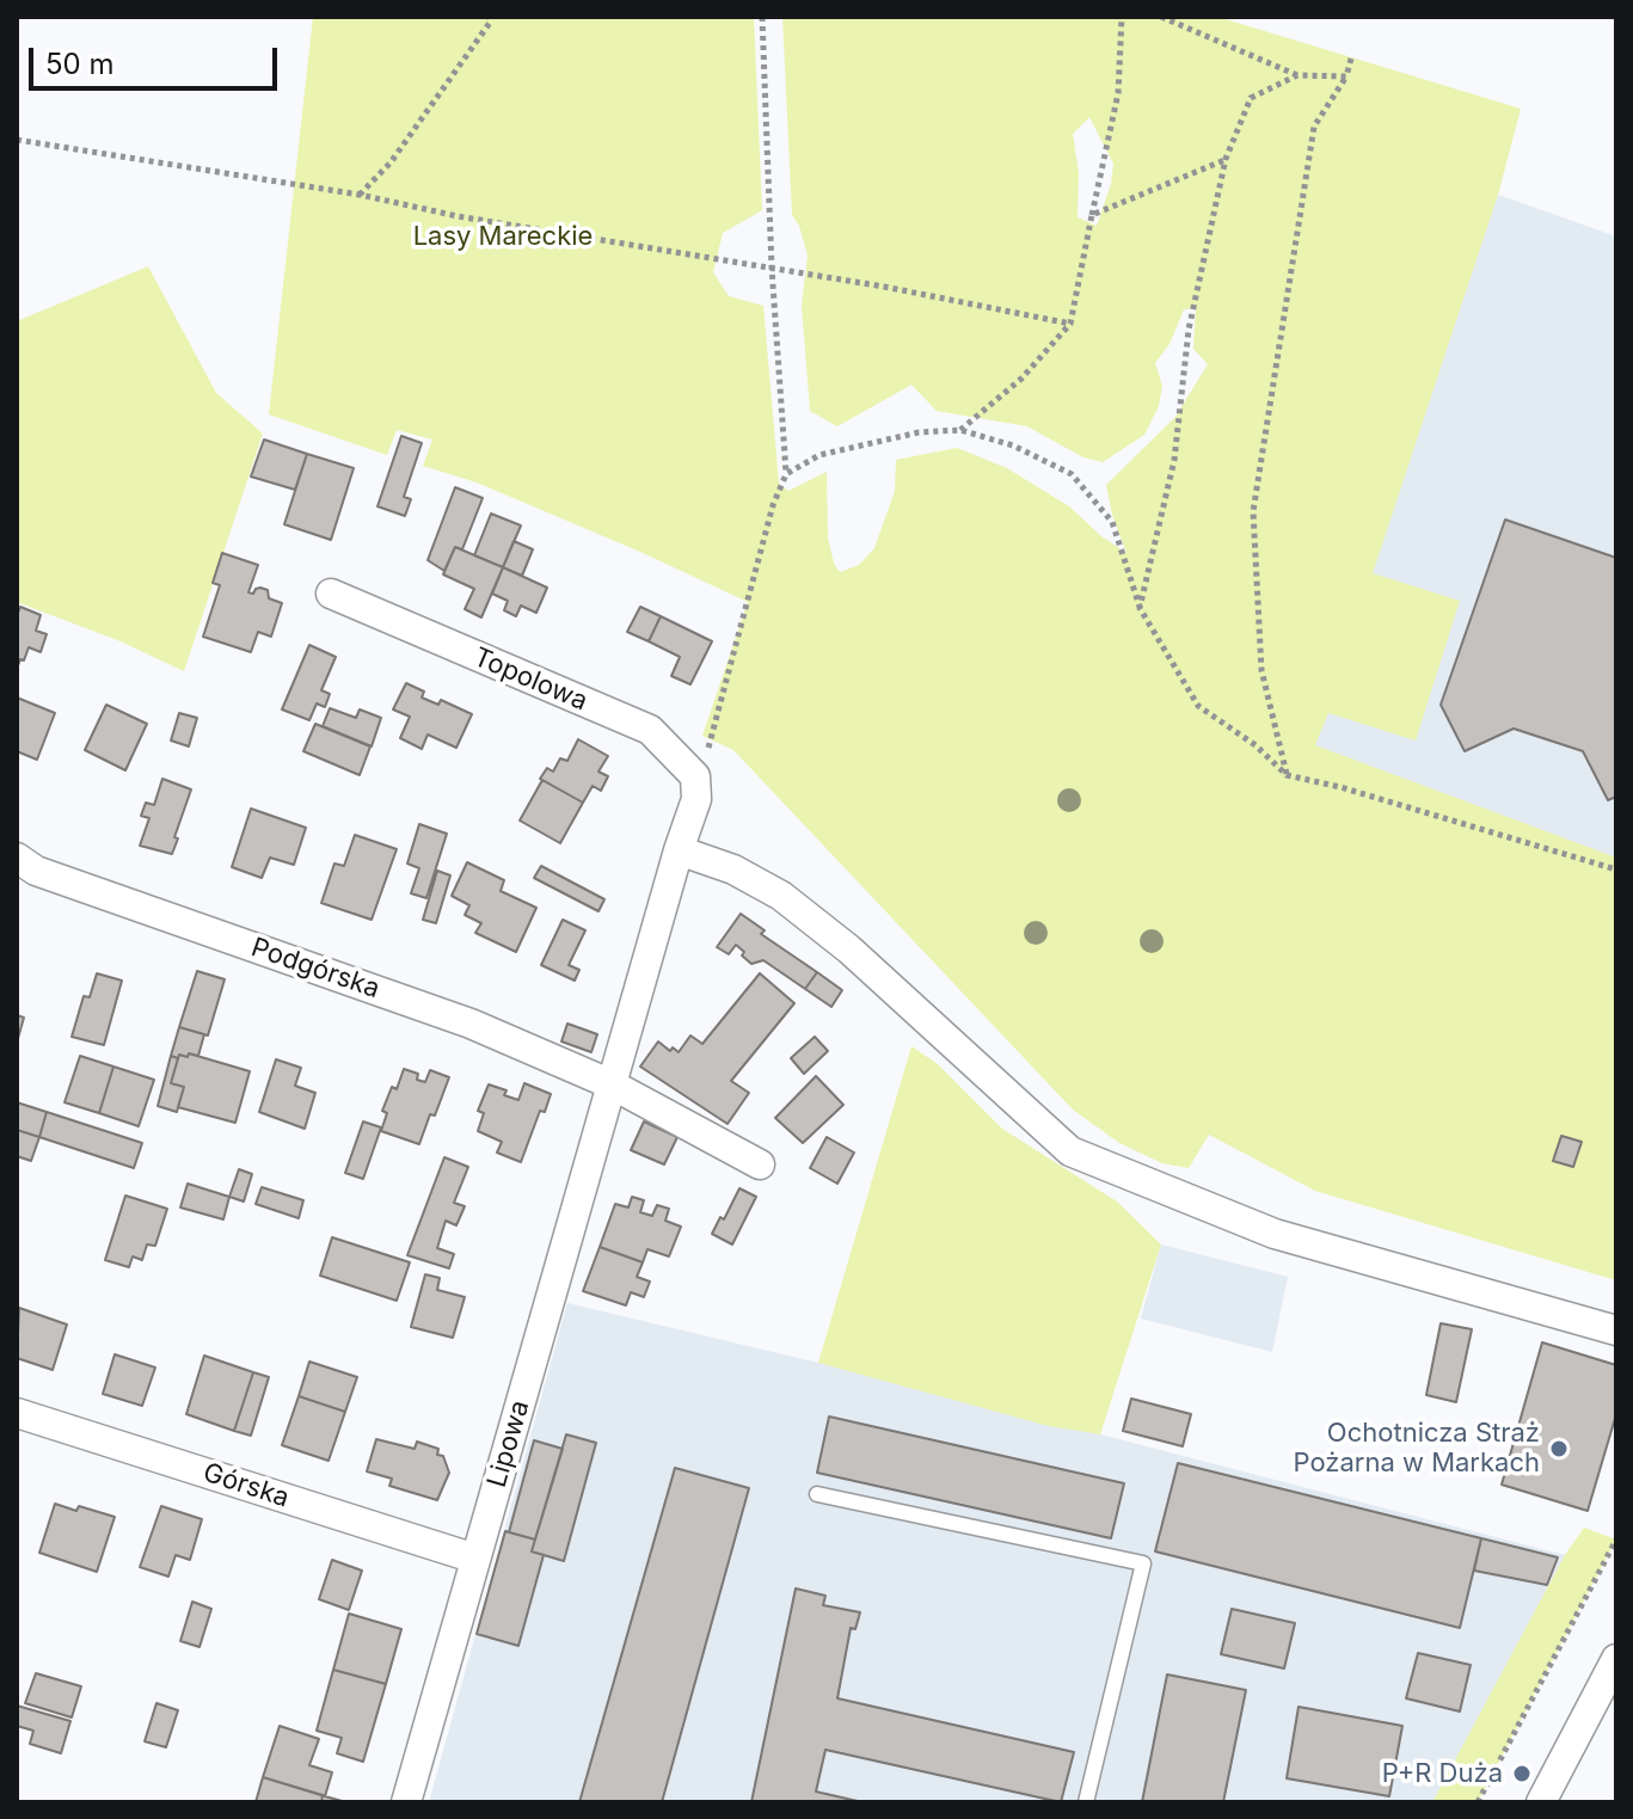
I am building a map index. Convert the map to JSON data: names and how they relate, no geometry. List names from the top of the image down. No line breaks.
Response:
{"streets":{"street":["Topolowa","Podgórska","Lipowa","Górska"]},"crossings":[["Topolowa","Lipowa"],["Podgórska","Lipowa"],["Lipowa","Górska"]],"parks":["Lasy Mareckie"],"places":["Ochotnicza Straż Pożarna w Markach","P+R Duża"],"scale_bar":"50 m"}
